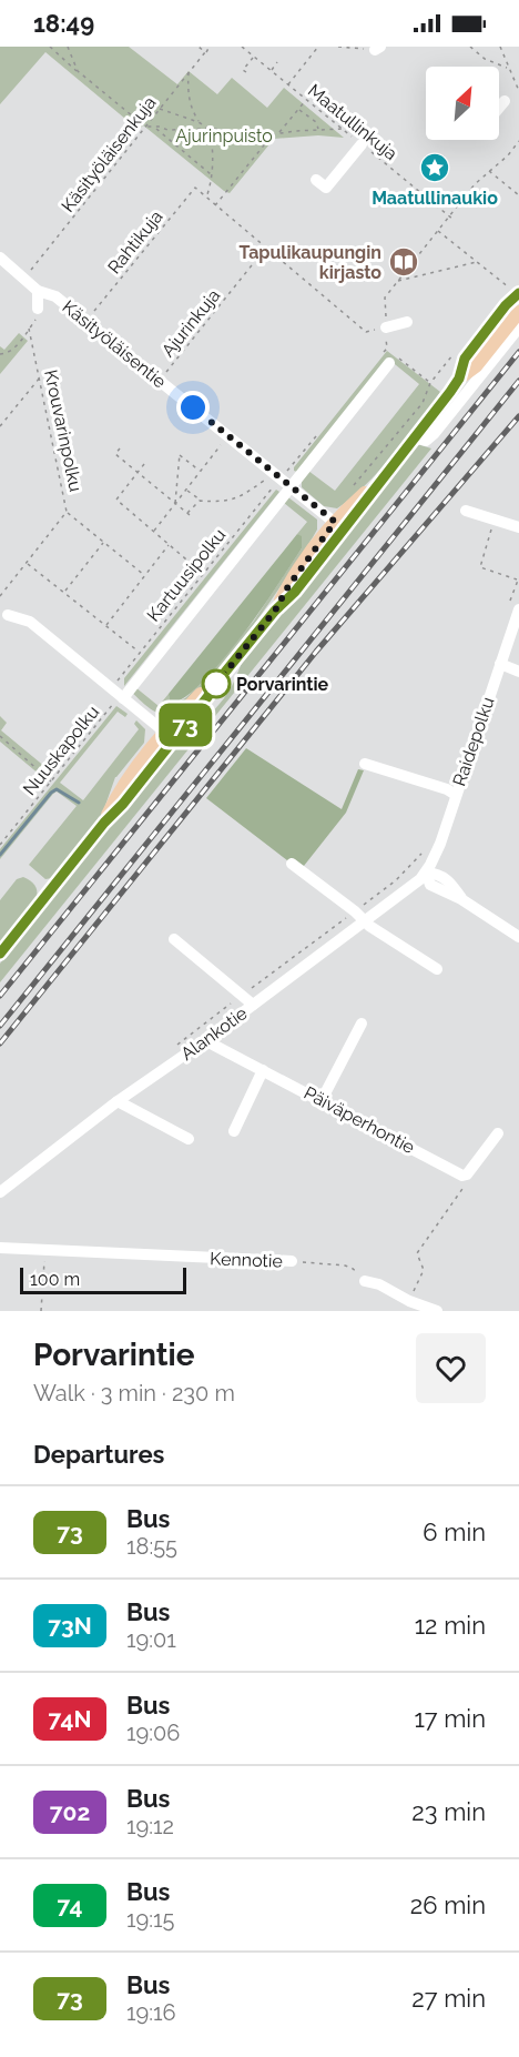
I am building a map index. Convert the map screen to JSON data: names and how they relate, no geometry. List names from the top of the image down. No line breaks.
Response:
{"streets":{"street":["Käsityöläisentie","Raidepolku","Alankotie","Päiväperhontie","Kennotie"],"path":["Maatullinkuja","Käsityöläisenkuja","Rahtikuja","Ajurinkuja","Krouvarinpolku","Kartuusipolku","Nuuskapolku"]},"crossings":[["Käsityöläisenkuja","Käsityöläisentie"],["Ajurinkuja","Käsityöläisentie"],["Raidepolku","Alankotie"],["Alankotie","Päiväperhontie"]],"parks":["Ajurinpuisto"],"places":{"place":["Maatullinaukio"],"library":["Tapulikaupungin kirjasto"],"other":["Porvarintie"]},"lines":["bus line 73"],"scale_bar":"100 m","north":"top right","page":{"status":"18:49","on_map":"73","scale":"100 m","heading":[["Porvarintie","Walk · 3 min · 230 m"],"Departures"],"list":[{"mark":"73","name":"Bus","note":"18:55","value":"6 min"},{"mark":"73N","name":"Bus","note":"19:01","value":"12 min"},{"mark":"74N","name":"Bus","note":"19:06","value":"17 min"},{"mark":"702","name":"Bus","note":"19:12","value":"23 min"},{"mark":"74","name":"Bus","note":"19:15","value":"26 min"},{"mark":"73","name":"Bus","note":"19:16","value":"27 min"}]}}
